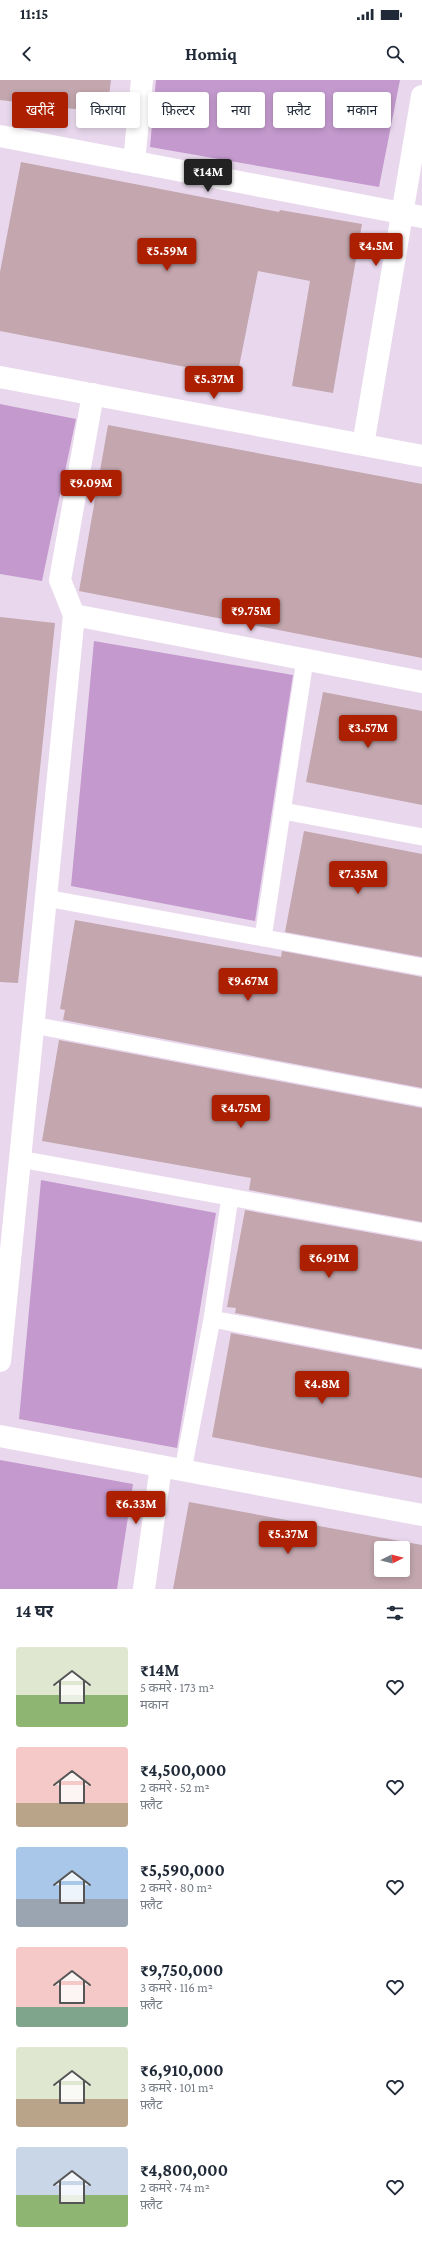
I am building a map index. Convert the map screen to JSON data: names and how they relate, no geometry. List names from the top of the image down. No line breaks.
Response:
{"north":"right","page":{"status":"11:15","header":"Homiq","chip":["खरीदें","किराया","फ़िल्टर","नया","फ़्लैट","मकान"],"price":["₹14M","₹4.5M","₹5.59M","₹5.37M","₹9.09M","₹9.75M","₹3.57M","₹7.35M","₹9.67M","₹4.75M","₹6.91M","₹4.8M","₹6.33M","₹5.37M"],"heading":"14 घर","list":[{"name":"₹14M","note":"5 कमरे · 173 m² · मकान"},{"name":"₹4,500,000","note":"2 कमरे · 52 m² · फ़्लैट"},{"name":"₹5,590,000","note":"2 कमरे · 80 m² · फ़्लैट"},{"name":"₹9,750,000","note":"3 कमरे · 116 m² · फ़्लैट"},{"name":"₹6,910,000","note":"3 कमरे · 101 m² · फ़्लैट"},{"name":"₹4,800,000","note":"2 कमरे · 74 m² · फ़्लैट"}]}}
